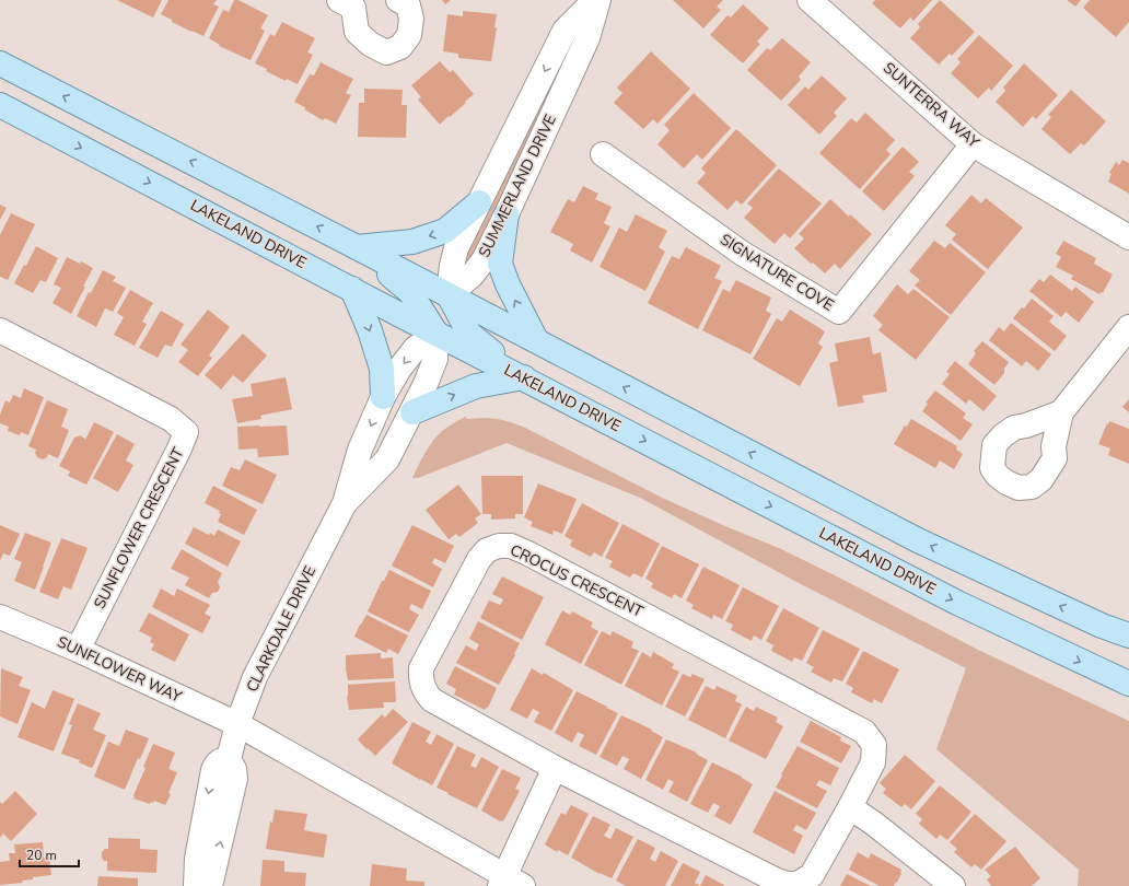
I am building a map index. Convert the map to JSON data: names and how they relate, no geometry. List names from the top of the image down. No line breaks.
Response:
{"streets":{"main road":["LAKELAND DRIVE"],"street":["SUNTERRA WAY","SUMMERLAND DRIVE","SIGNATURE COVE","SUNFLOWER CRESCENT","CROCUS CRESCENT","CLARKDALE DRIVE","SUNFLOWER WAY"]},"crossings":[["SUNTERRA WAY","SIGNATURE COVE"],["LAKELAND DRIVE","CLARKDALE DRIVE"],["SUNFLOWER CRESCENT","SUNFLOWER WAY"],["CLARKDALE DRIVE","SUNFLOWER WAY"]],"scale_bar":"20 m"}
